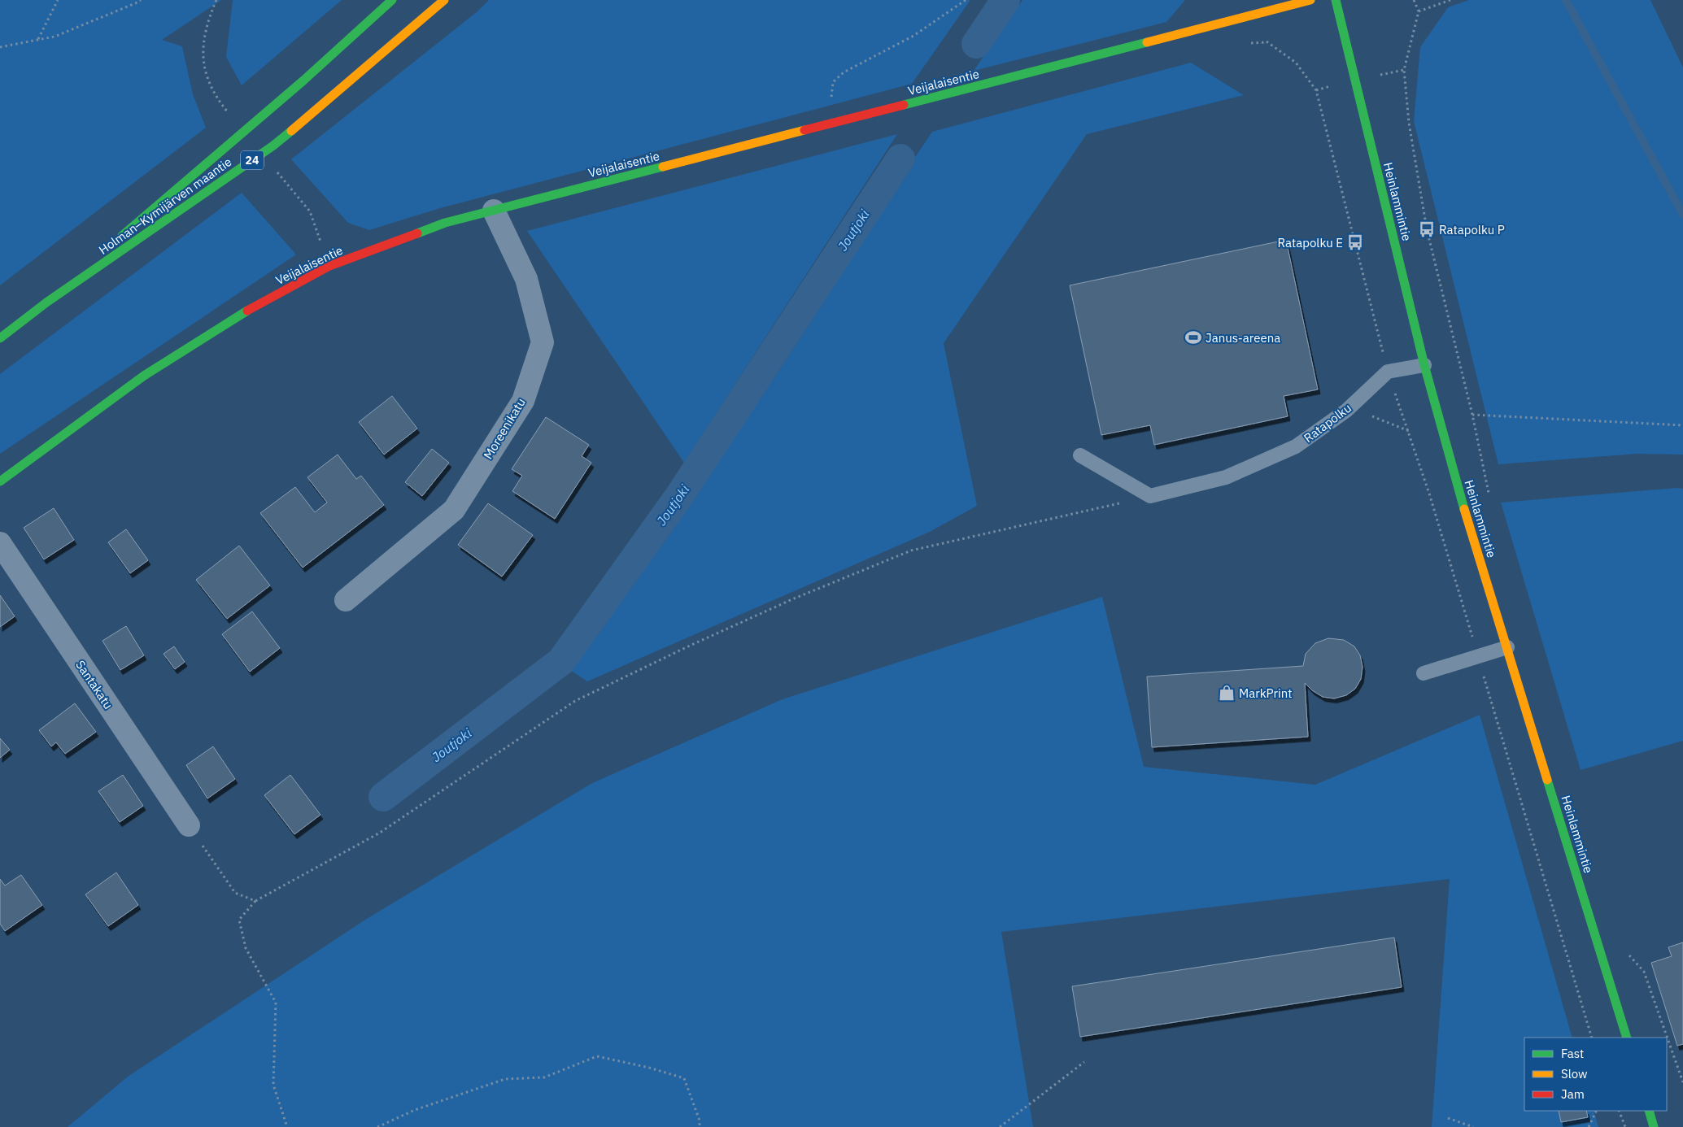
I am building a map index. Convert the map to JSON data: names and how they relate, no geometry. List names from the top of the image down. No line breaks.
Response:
{"streets":{"main road":["Veijalaisentie","24","Heinlammintie","Holman–Kymijärven maantie"],"street":["Moreenikatu","Santakatu"],"lane":["Ratapolku"]},"crossings":[["Veijalaisentie","Moreenikatu"]],"water":["Joutjoki"],"places":{"bus stop":["Ratapolku P","Ratapolku E"],"sports":["Janus-areena"],"shop":["MarkPrint"]},"legend":["Fast","Slow","Jam"]}
